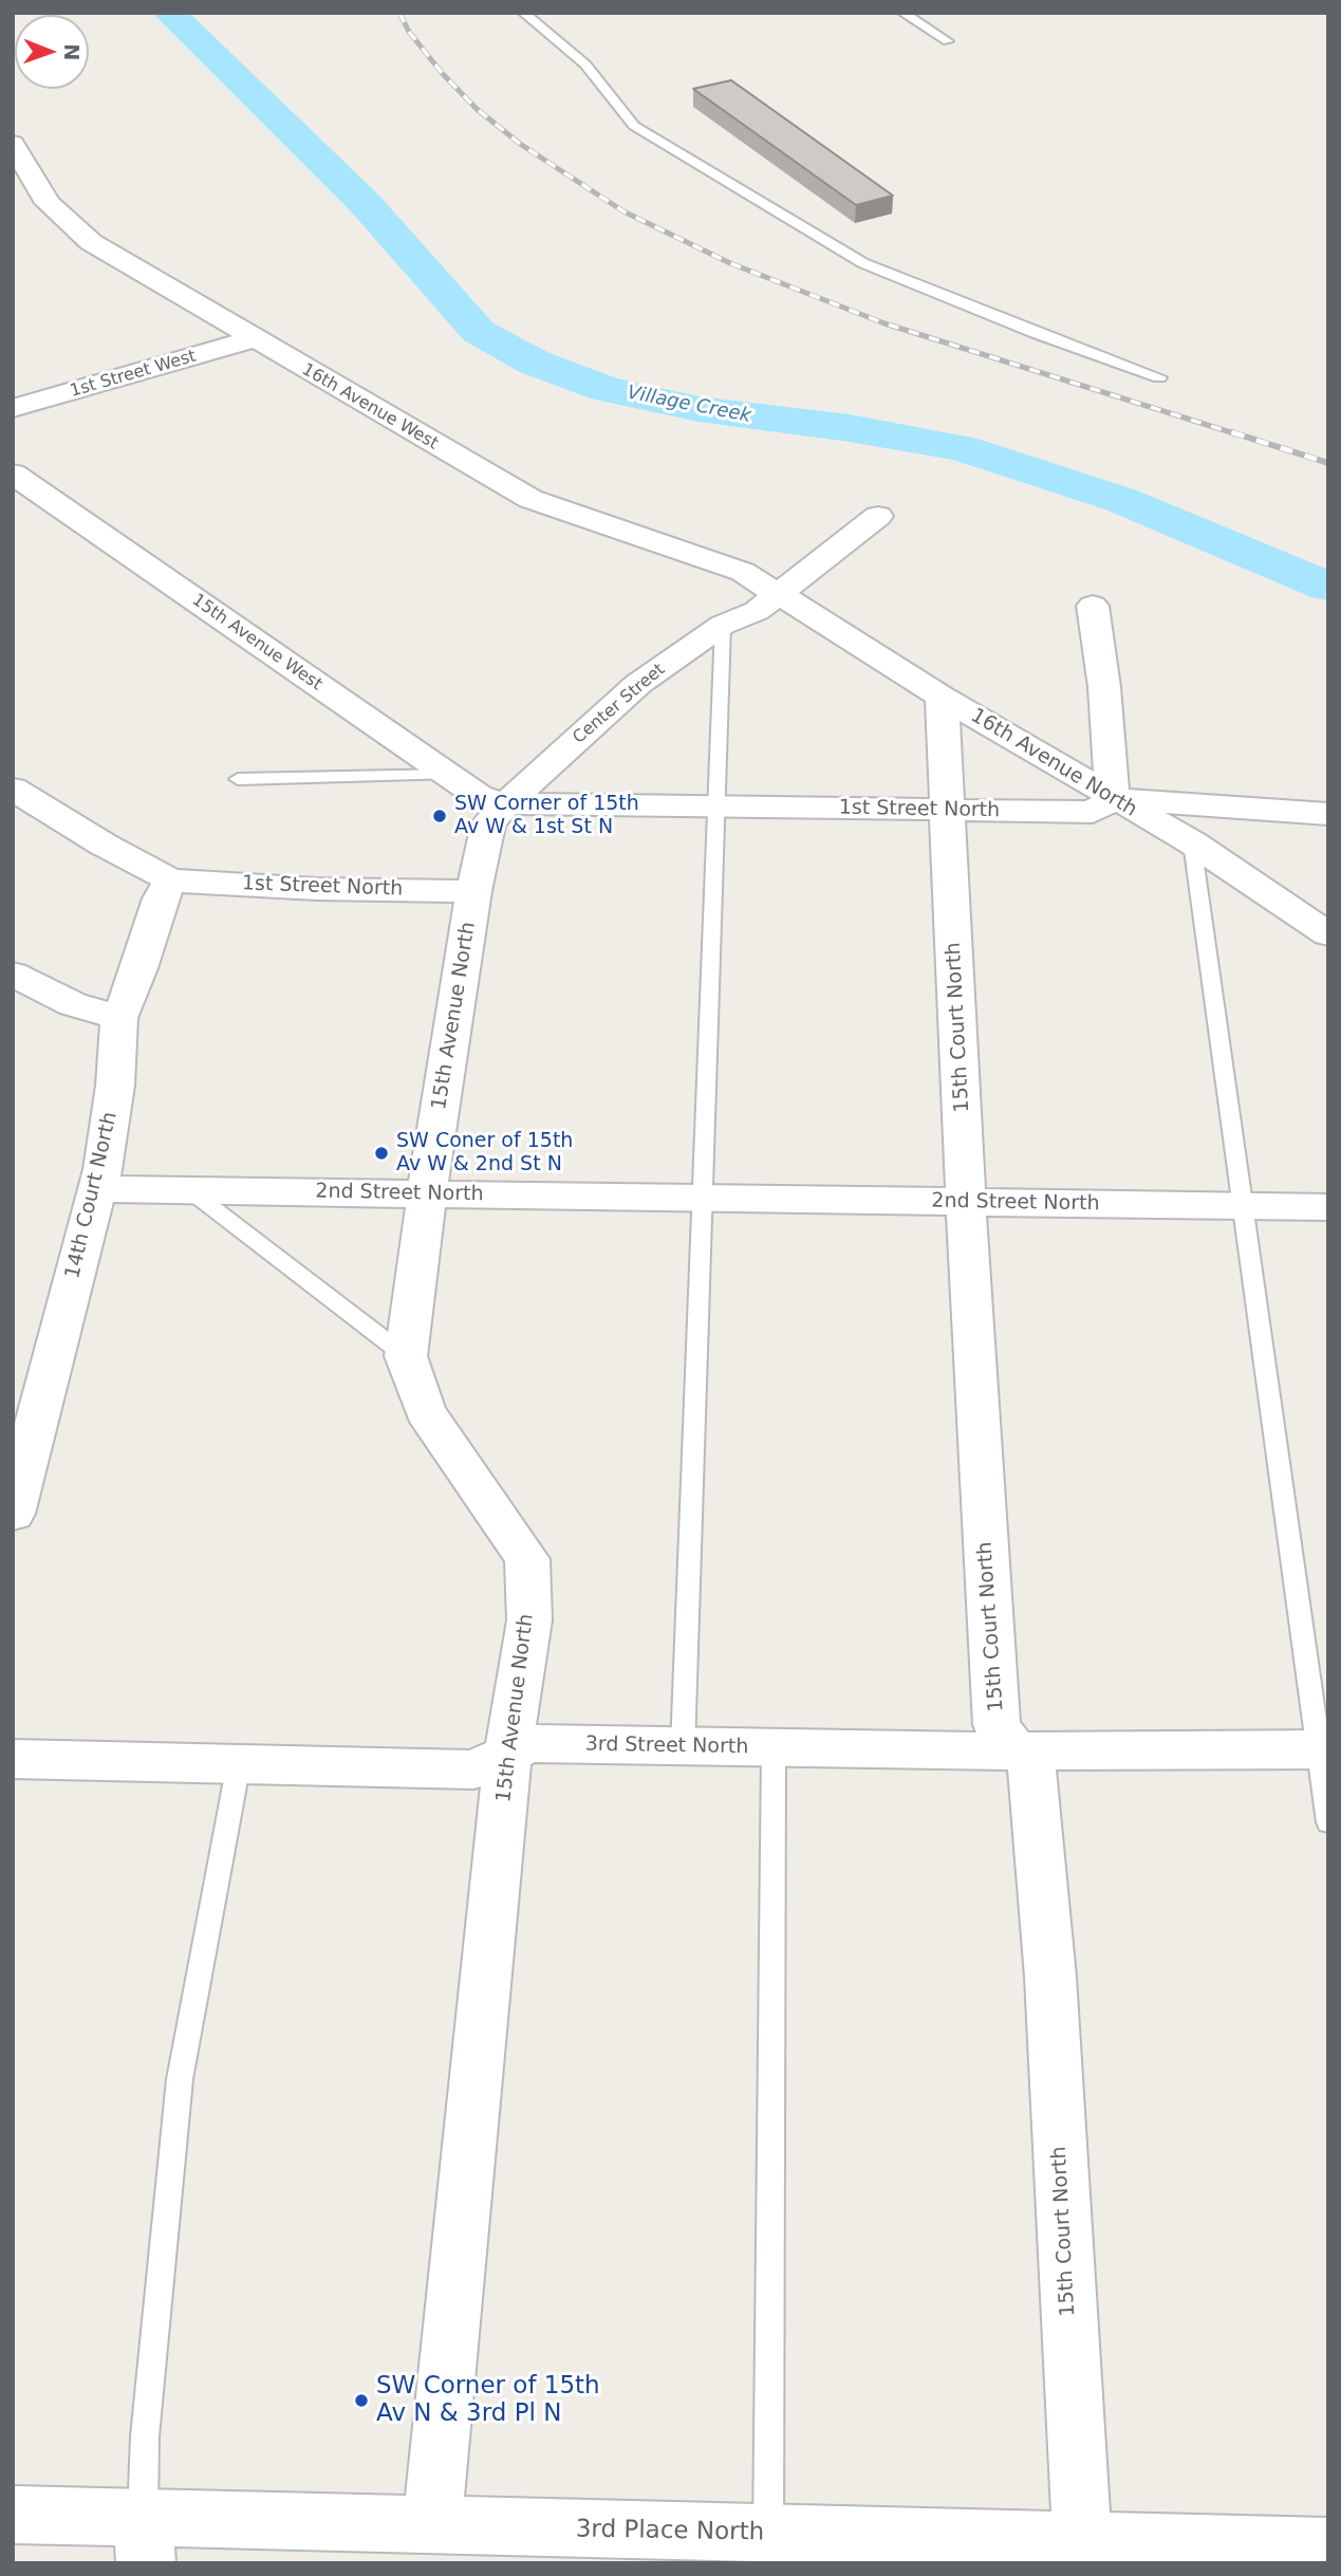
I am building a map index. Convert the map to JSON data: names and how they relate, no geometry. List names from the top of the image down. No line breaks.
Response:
{"streets":{"street":["1st Street West","16th Avenue West","15th Avenue West","Center Street","16th Avenue North","1st Street North","15th Avenue North","15th Court North","2nd Street North","14th Court North","3rd Street North","3rd Place North"]},"crossings":[["1st Street West","16th Avenue West"],["16th Avenue West","Center Street"],["16th Avenue West","16th Avenue North"],["15th Avenue West","Center Street"],["15th Avenue West","1st Street North"],["15th Avenue West","15th Avenue North"],["Center Street","16th Avenue North"],["Center Street","1st Street North"],["Center Street","15th Avenue North"],["16th Avenue North","1st Street North"],["16th Avenue North","15th Court North"],["1st Street North","15th Avenue North"],["1st Street North","15th Court North"],["1st Street North","14th Court North"],["15th Avenue North","2nd Street North"],["15th Avenue North","3rd Street North"],["15th Avenue North","3rd Place North"],["15th Court North","2nd Street North"],["15th Court North","3rd Street North"],["15th Court North","3rd Place North"],["2nd Street North","14th Court North"]],"water":["Village Creek"],"places":["SW Corner of 15th Av W & 1st St N","SW Coner of 15th Av W & 2nd St N","SW Corner of 15th Av N & 3rd Pl N"],"north":"right"}
